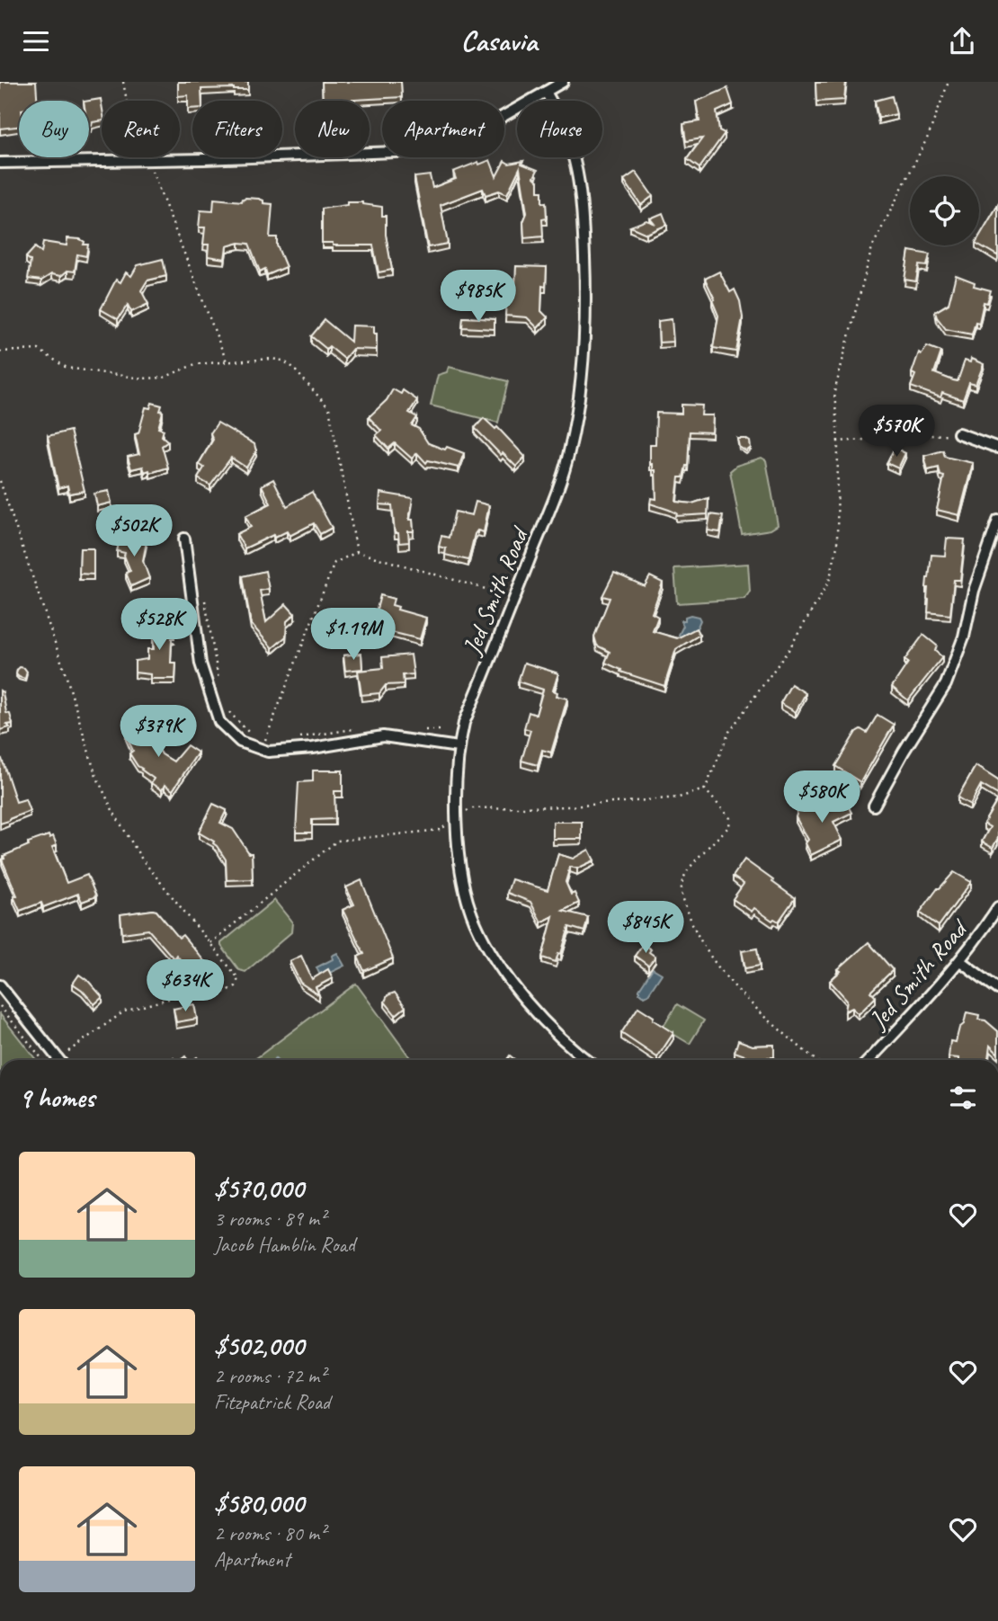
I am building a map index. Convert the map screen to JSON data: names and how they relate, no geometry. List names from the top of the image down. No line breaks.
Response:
{"streets":{"street":["Jed Smith Road"]},"page":{"header":"Casavia","chip":["Buy","Rent","Filters","New","Apartment","House"],"price":["$985K","$570K","$502K","$528K","$1.19M","$379K","$580K","$845K","$634K"],"heading":"9 homes","list":[{"name":"$570,000","note":"3 rooms · 89 m² · Jacob Hamblin Road"},{"name":"$502,000","note":"2 rooms · 72 m² · Fitzpatrick Road"},{"name":"$580,000","note":"2 rooms · 80 m² · Apartment"}]}}
